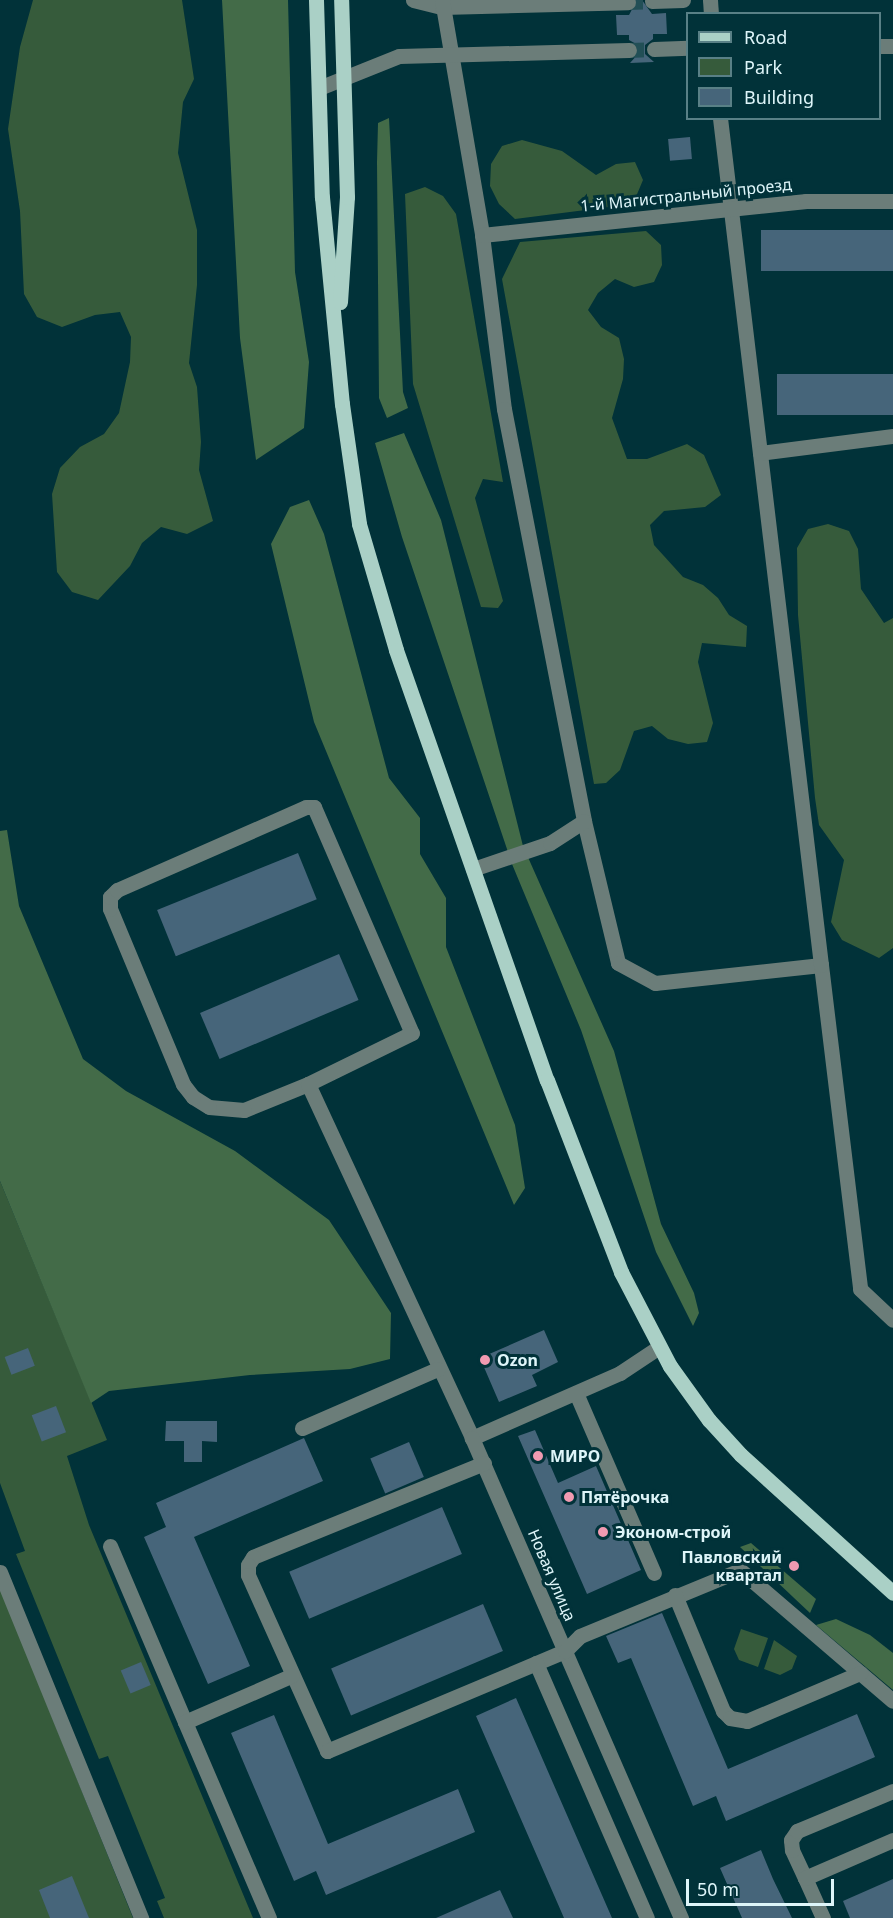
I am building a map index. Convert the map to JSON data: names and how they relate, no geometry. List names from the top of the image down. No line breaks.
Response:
{"streets":{"street":["1-й Магистральный проезд","Новая улица"]},"places":["Ozon","МИРО","Пятёрочка","Эконом-строй","Павловский квартал"],"legend":["Road","Park","Building"],"scale_bar":"50 m"}
